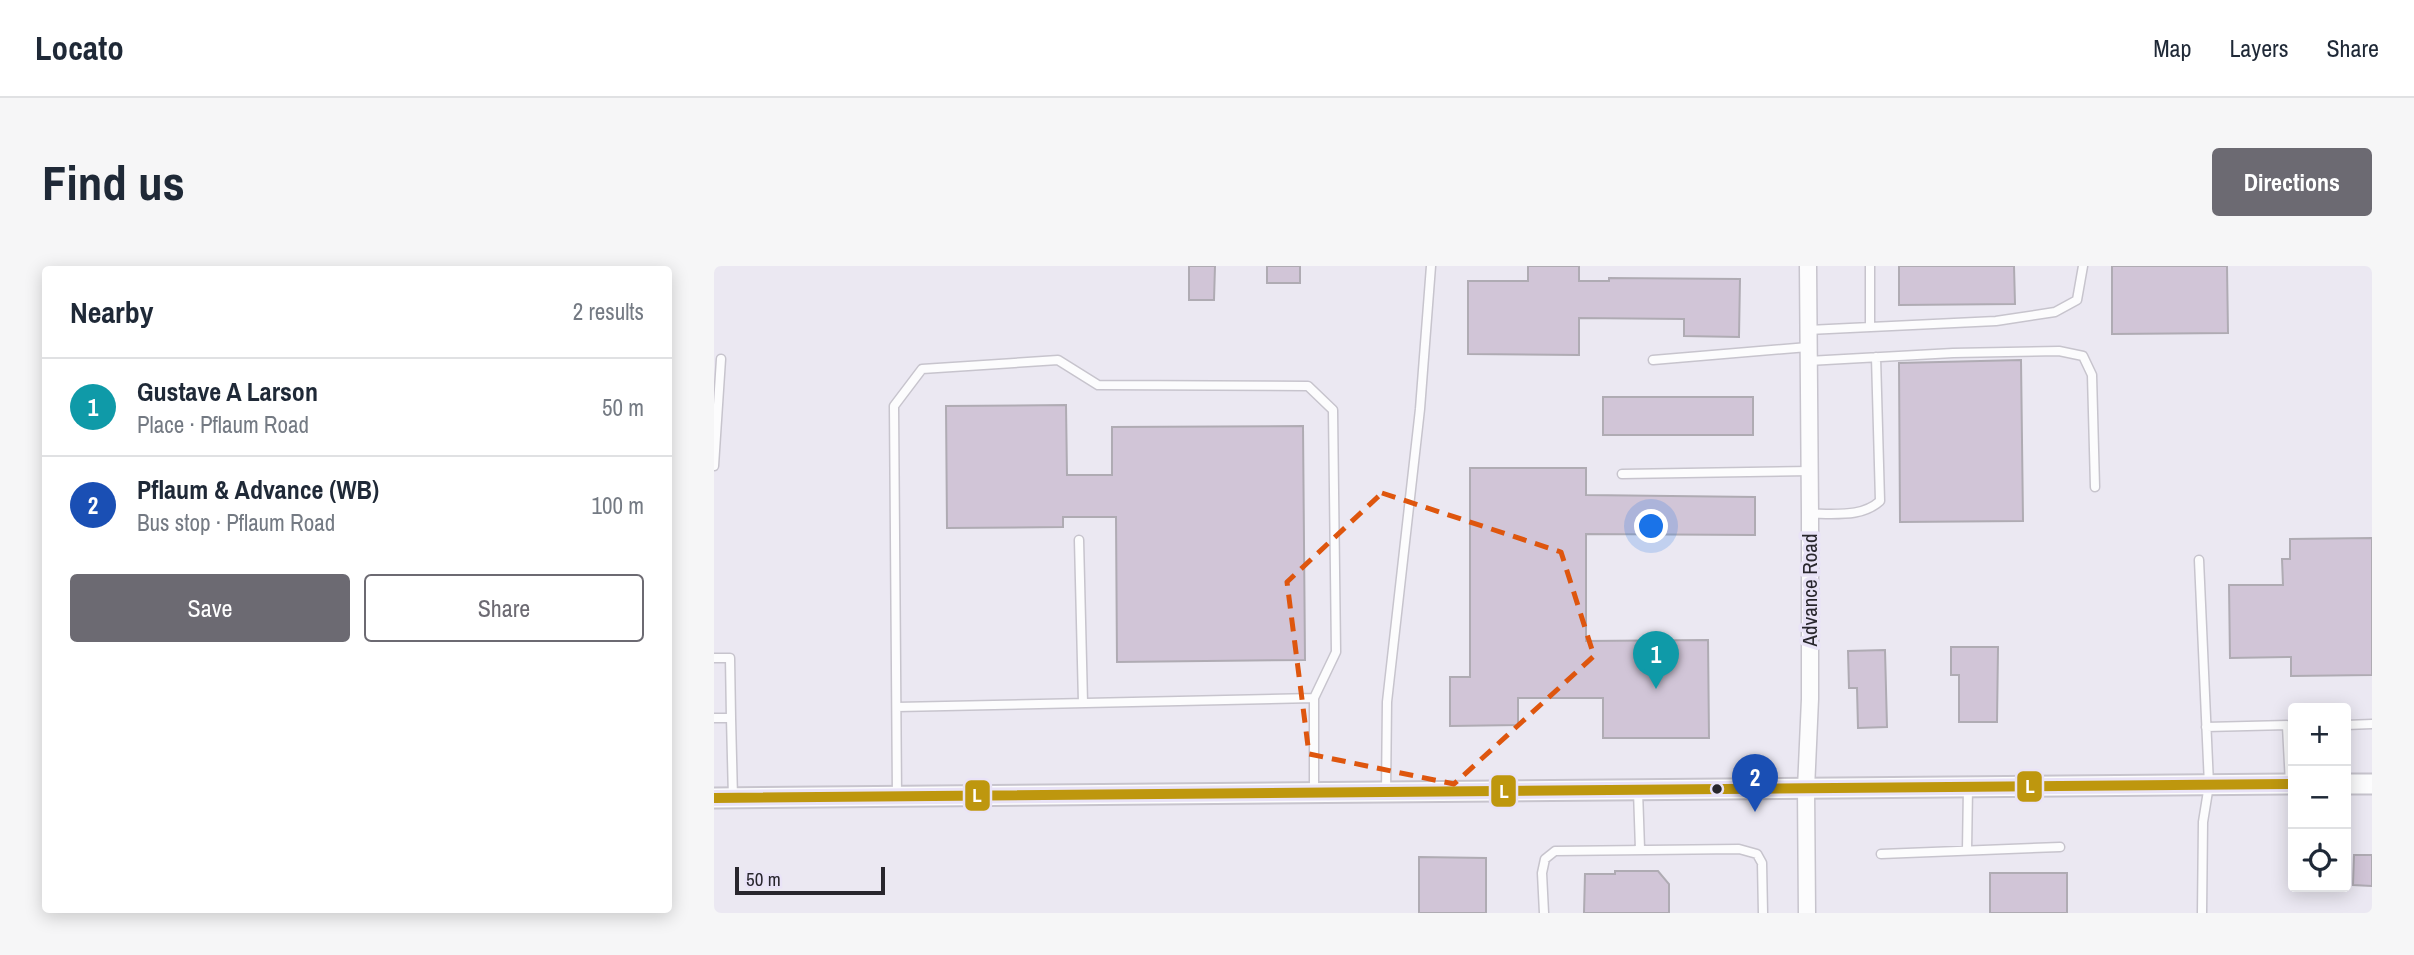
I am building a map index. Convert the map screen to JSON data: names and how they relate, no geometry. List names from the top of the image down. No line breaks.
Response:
{"streets":{"street":["Advance Road"]},"lines":["transit line L"],"scale_bar":"50 m","page":{"header":"Locato","nav":["Map","Layers","Share"],"buttons":["Directions",["Save","Share"]],"title":"Find us","heading":["Nearby","2 results"],"list":[{"mark":"1","name":"Gustave A Larson","note":"Place · Pflaum Road","value":"50 m"},{"mark":"2","name":"Pflaum & Advance (WB)","note":"Bus stop · Pflaum Road","value":"100 m"}],"pins":["1","2"],"map_buttons":["+","−"],"scale":"50 m"}}
